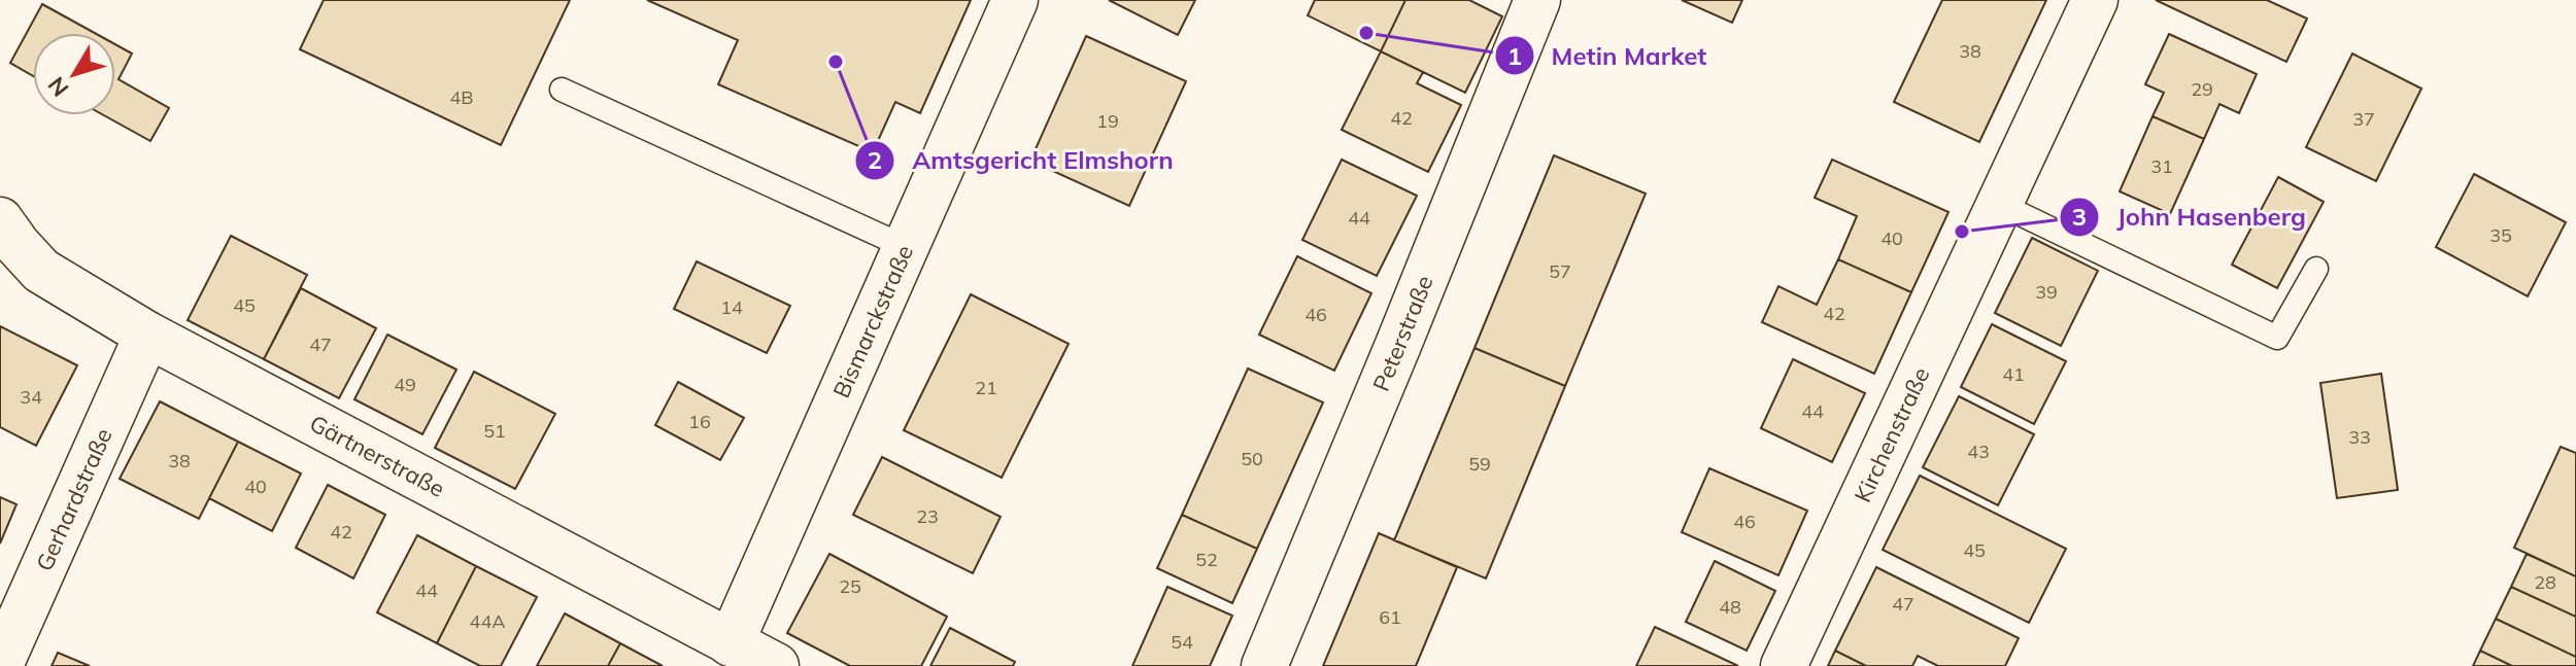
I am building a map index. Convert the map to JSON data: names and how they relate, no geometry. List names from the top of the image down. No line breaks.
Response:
{"streets":{"street":["Bismarckstraße","Peterstraße","Kirchenstraße","Gärtnerstraße","Gerhardstraße"]},"crossings":[["Bismarckstraße","Gärtnerstraße"],["Gärtnerstraße","Gerhardstraße"]],"places":["Metin Market","Amtsgericht Elmshorn","John Hasenberg"],"house_numbers":["38","29","4B","42","37","19","31","44","35","40","57","39","45","14","42","46","47","41","49","21","34","44","16","51","33","43","50","38","59","40","23","46","42","45","52","28","25","44","47","48","61","44A","54"],"north":"bottom left"}
